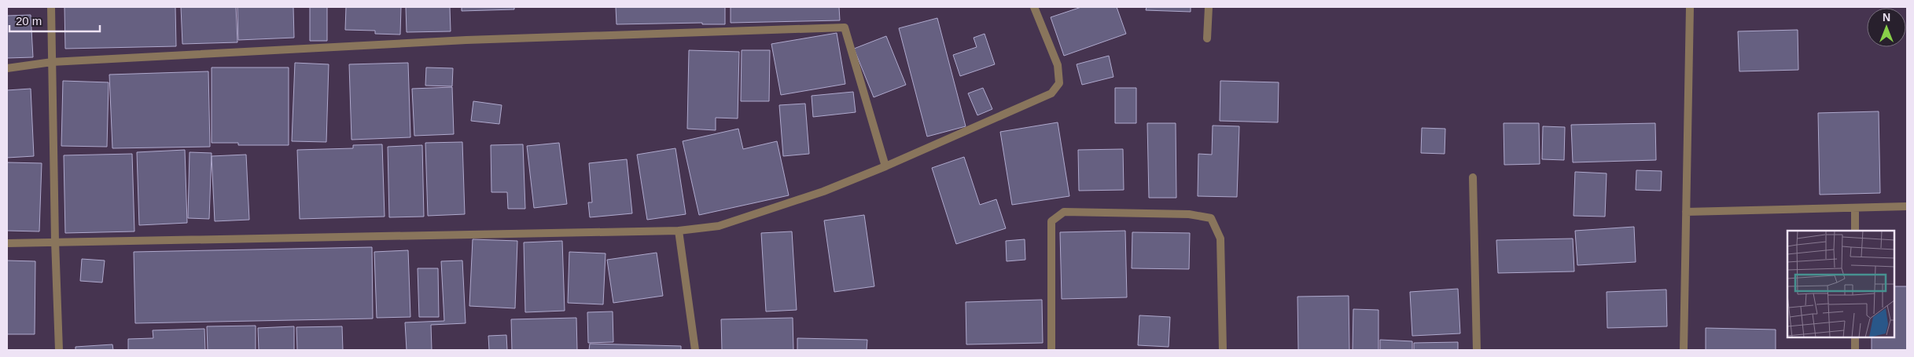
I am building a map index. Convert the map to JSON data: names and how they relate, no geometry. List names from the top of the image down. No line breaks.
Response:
{"scale_bar":"20 m","north":"top"}
